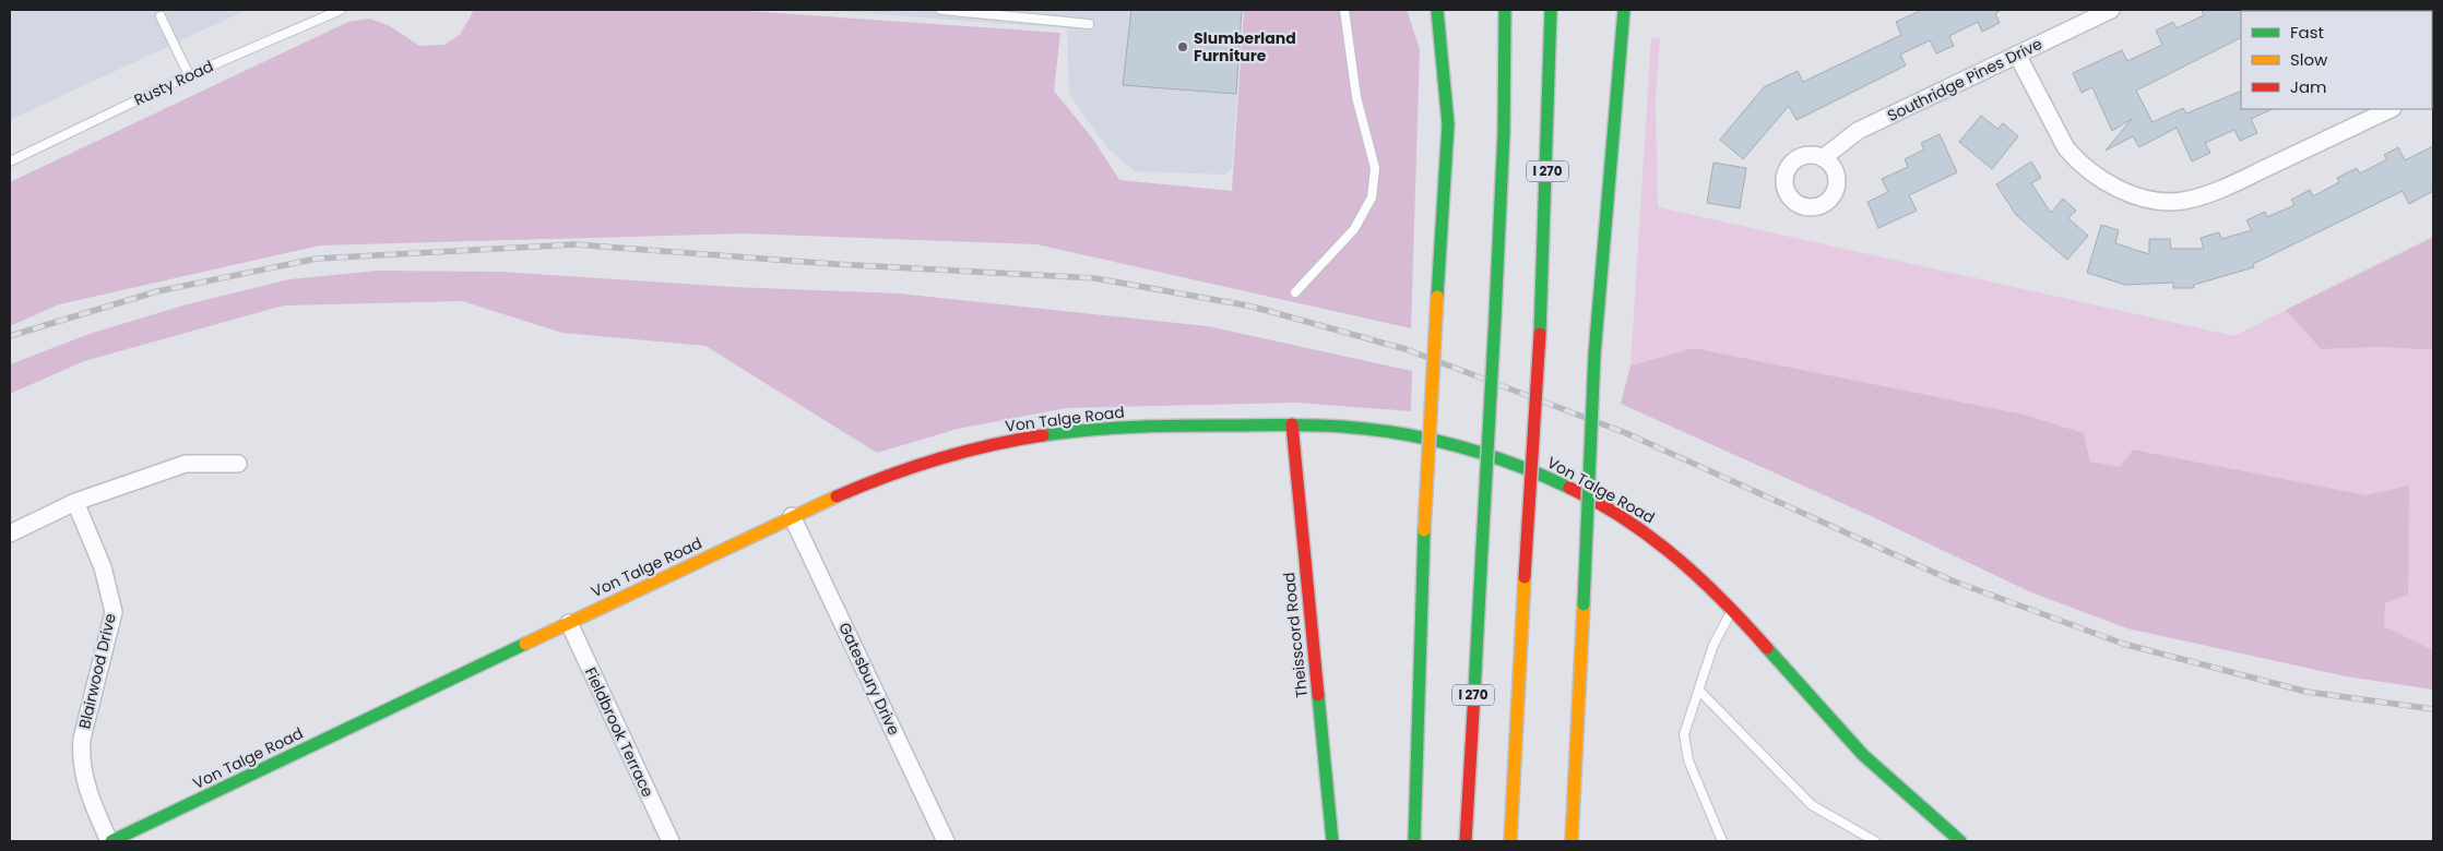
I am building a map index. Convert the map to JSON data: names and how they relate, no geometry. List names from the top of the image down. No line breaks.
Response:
{"streets":{"main road":["I 270","Von Talge Road","Theisscord Road"],"street":["Southridge Pines Drive","Blairwood Drive","Gatesbury Drive","Fieldbrook Terrace"],"lane":["Rusty Road"]},"crossings":[["Von Talge Road","Theisscord Road"],["Von Talge Road","Blairwood Drive"],["Von Talge Road","Gatesbury Drive"],["Von Talge Road","Fieldbrook Terrace"]],"places":["Slumberland Furniture"],"legend":["Fast","Slow","Jam"]}
